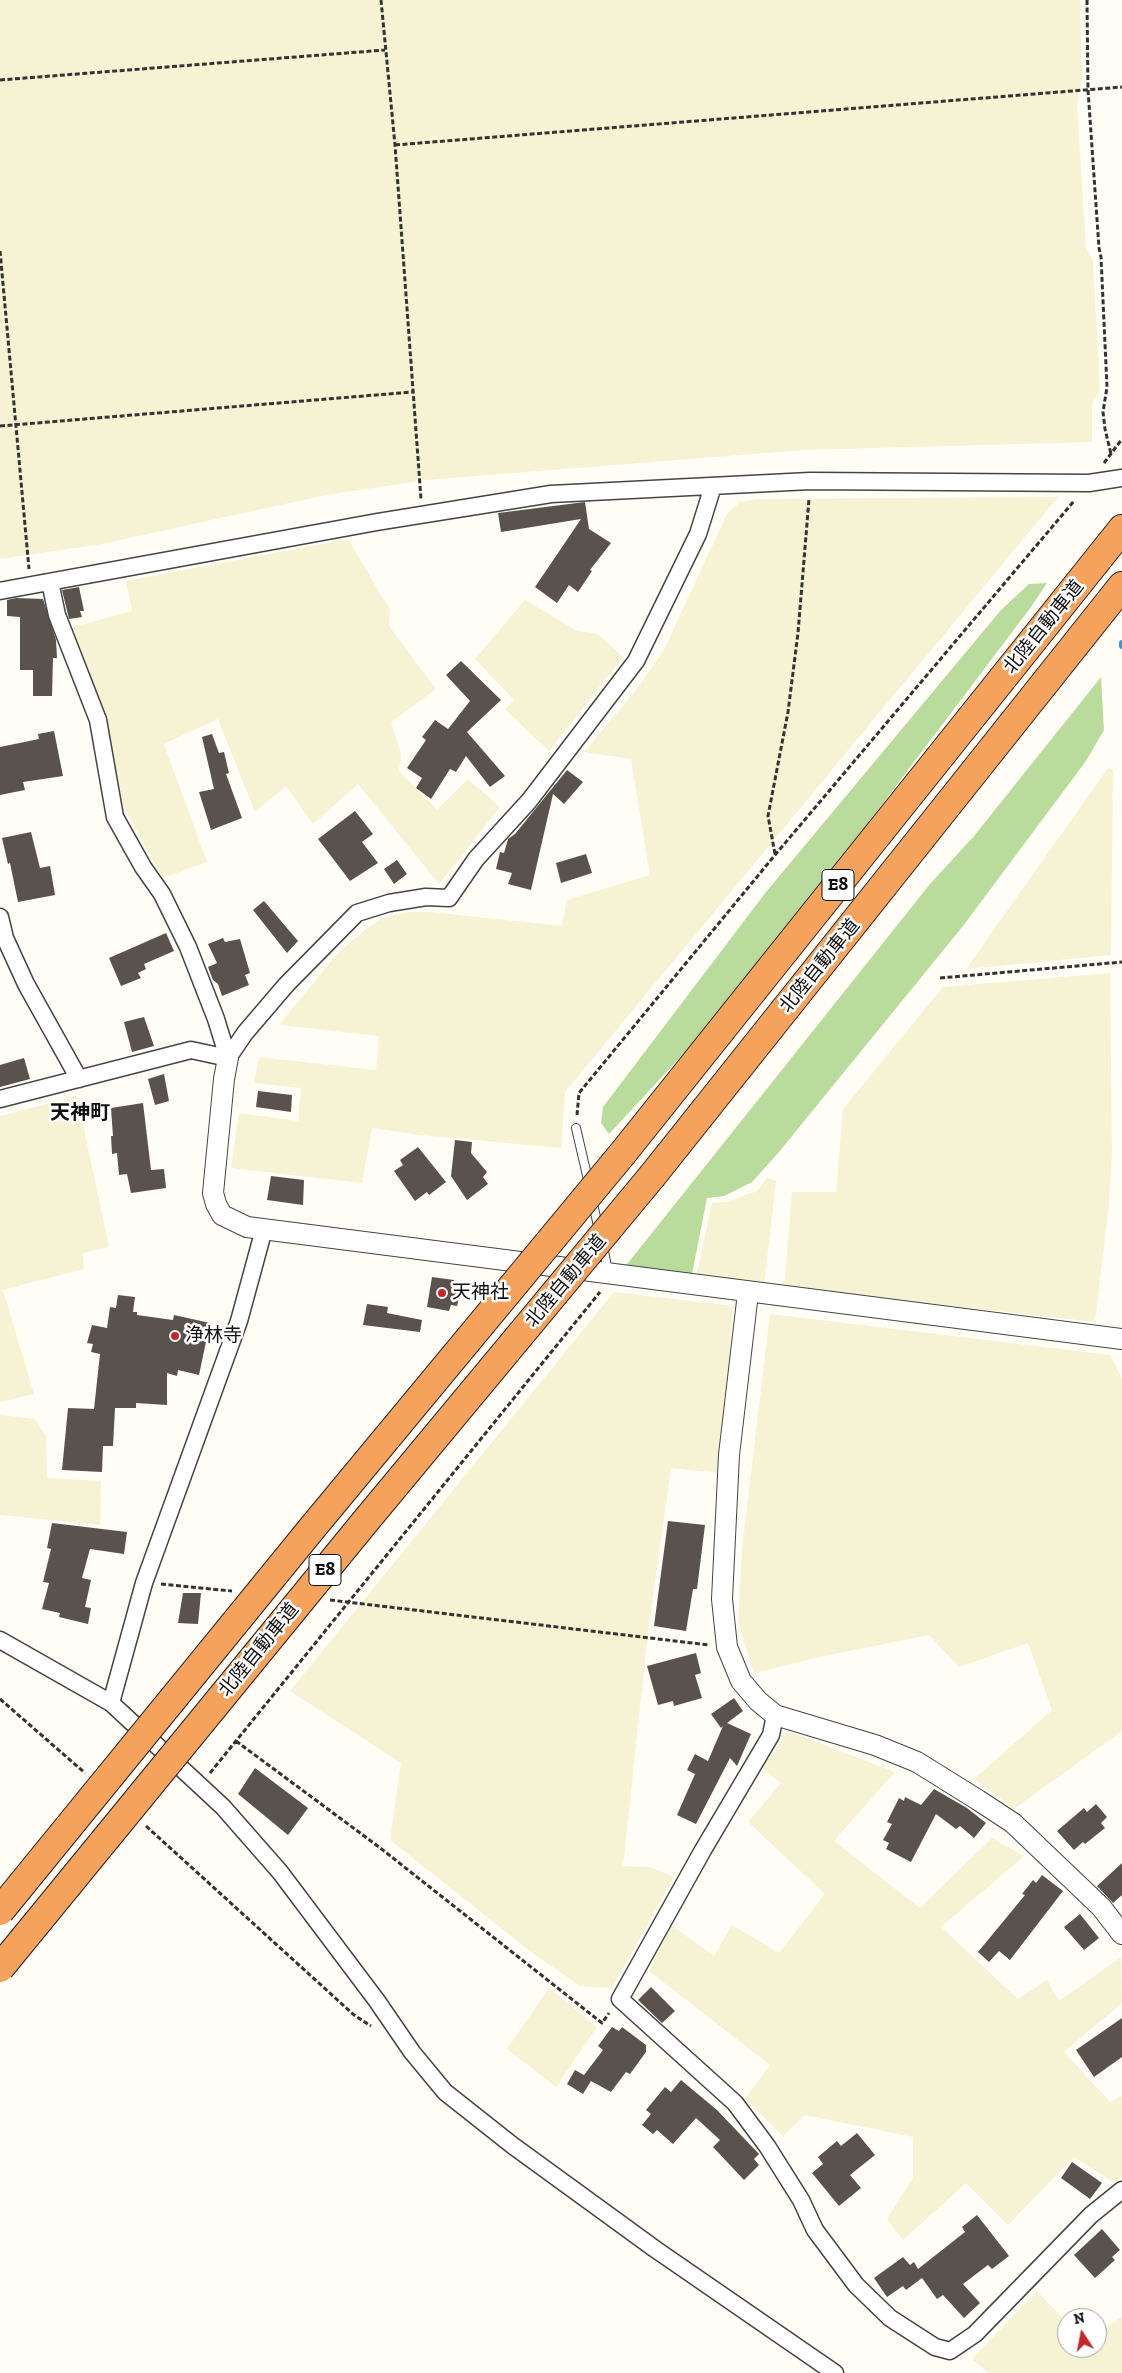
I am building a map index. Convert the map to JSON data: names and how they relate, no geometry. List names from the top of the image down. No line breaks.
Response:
{"streets":{"highway":["北陸自動車道","E8"]},"districts":["天神町"],"places":["天神社","浄林寺"],"north":"top"}
